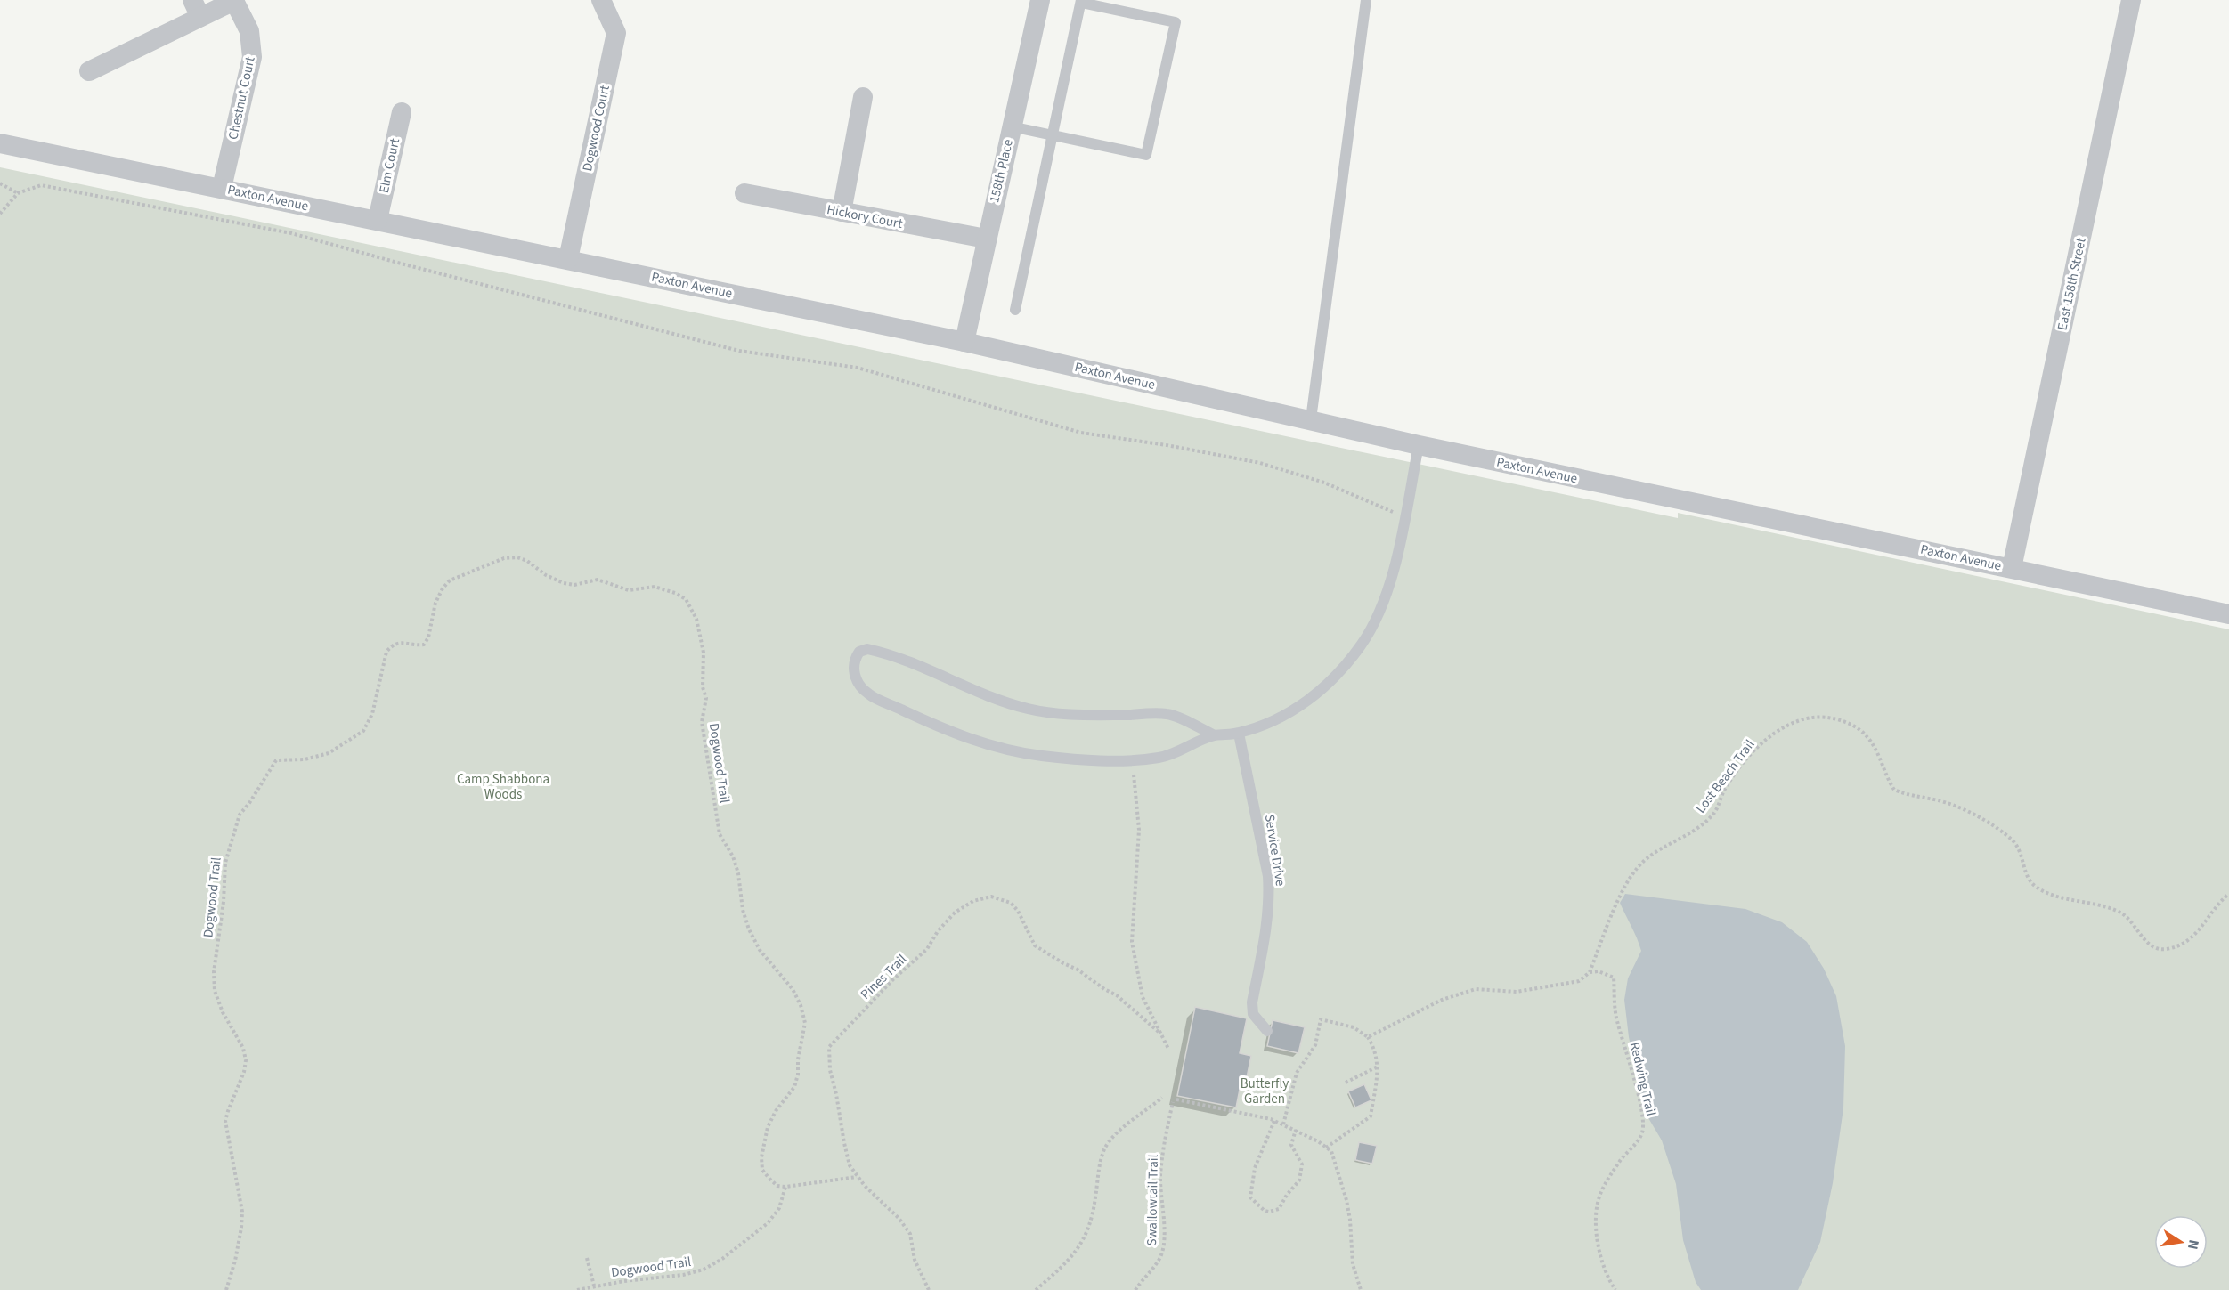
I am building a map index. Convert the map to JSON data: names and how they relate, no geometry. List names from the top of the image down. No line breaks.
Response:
{"streets":{"street":["Chestnut Court","Dogwood Court","Elm Court","158th Place","Paxton Avenue","Hickory Court","East 158th Street"],"lane":["Service Drive"],"path":["Dogwood Trail","Lost Beach Trail","Pines Trail","Redwing Trail","Swallowtail Trail"]},"crossings":[["Chestnut Court","Paxton Avenue"],["Dogwood Court","Paxton Avenue"],["Elm Court","Paxton Avenue"],["158th Place","Paxton Avenue"],["158th Place","Hickory Court"],["Paxton Avenue","East 158th Street"],["Lost Beach Trail","Redwing Trail"]],"parks":["Camp Shabbona Woods","Butterfly Garden"],"north":"right"}
